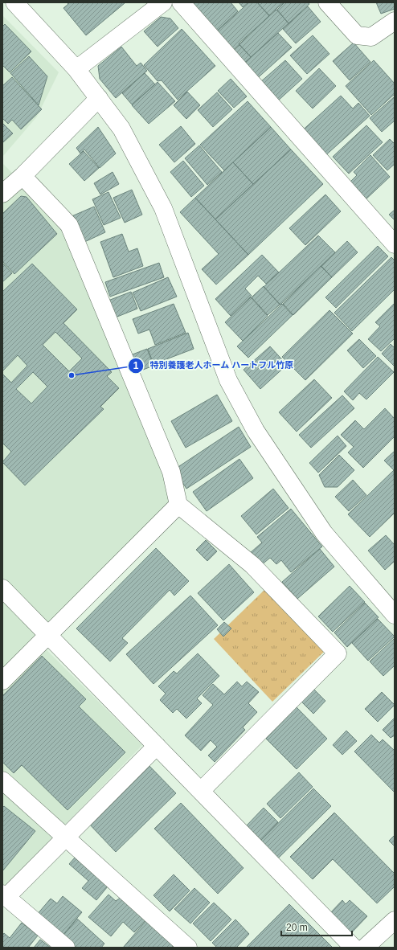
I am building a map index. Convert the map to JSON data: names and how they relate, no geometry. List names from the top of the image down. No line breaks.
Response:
{"places":["特別養護老人ホーム ハートフル竹原"],"scale_bar":"20 m"}
